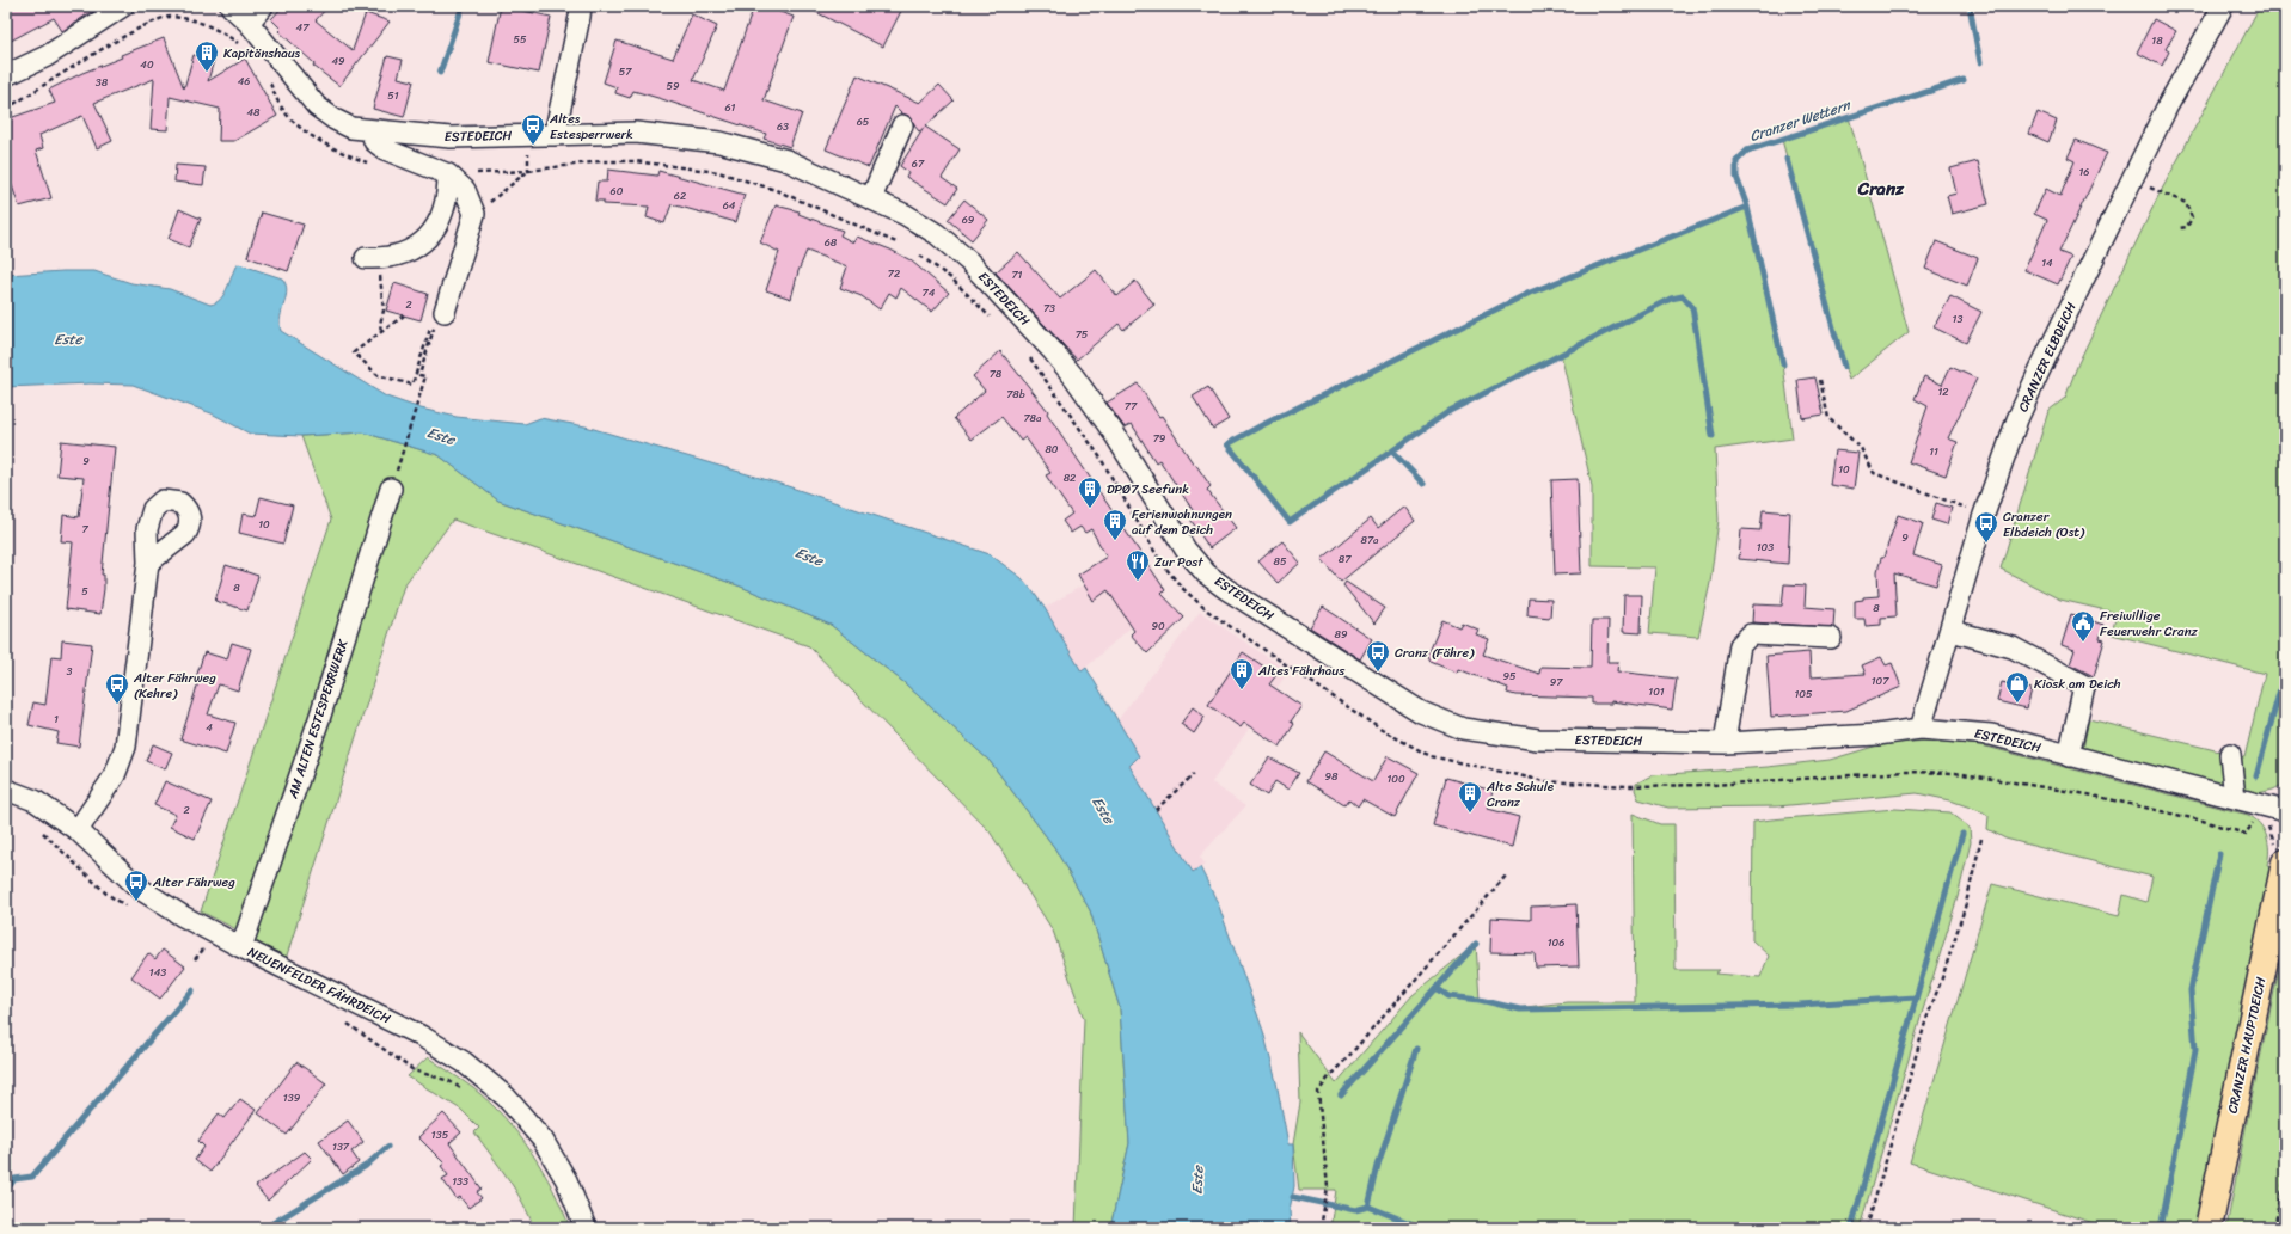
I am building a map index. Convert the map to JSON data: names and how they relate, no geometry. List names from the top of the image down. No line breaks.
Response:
{"streets":{"main road":["CRANZER HAUPTDEICH"],"street":["ESTEDEICH","CRANZER ELBDEICH","AM ALTEN ESTESPERRWERK","NEUENFELDER FÄHRDEICH"]},"crossings":[["ESTEDEICH","CRANZER ELBDEICH"],["AM ALTEN ESTESPERRWERK","NEUENFELDER FÄHRDEICH"]],"districts":["Cranz"],"water":["Cranzer Wettern","Este"],"places":{"building":["Kapitänshaus","DPØ7 Seefunk","Ferienwohnungen auf dem Deich","Altes Fährhaus","Alte Schule Cranz"],"bus stop":["Altes Estesperrwerk","Cranzer Elbdeich (Ost)","Cranz (Fähre)","Alter Fährweg (Kehre)","Alter Fährweg"],"restaurant":["Zur Post"],"public building":["Freiwillige Feuerwehr Cranz"],"shop":["Kiosk am Deich"]},"house_numbers":["47","55","18","49","40","57","46","38","59","51","61","48","65","63","67","16","60","62","64","69","68","14","72","71","74","2","73","13","75","78","12","78b","77","78a","79","80","11","9","10","82","10","7","9","87a","103","87","85","8","5","8","90","89","3","95","107","97","101","105","1","4","98","100","2","106","143","139","135","137","133"]}
